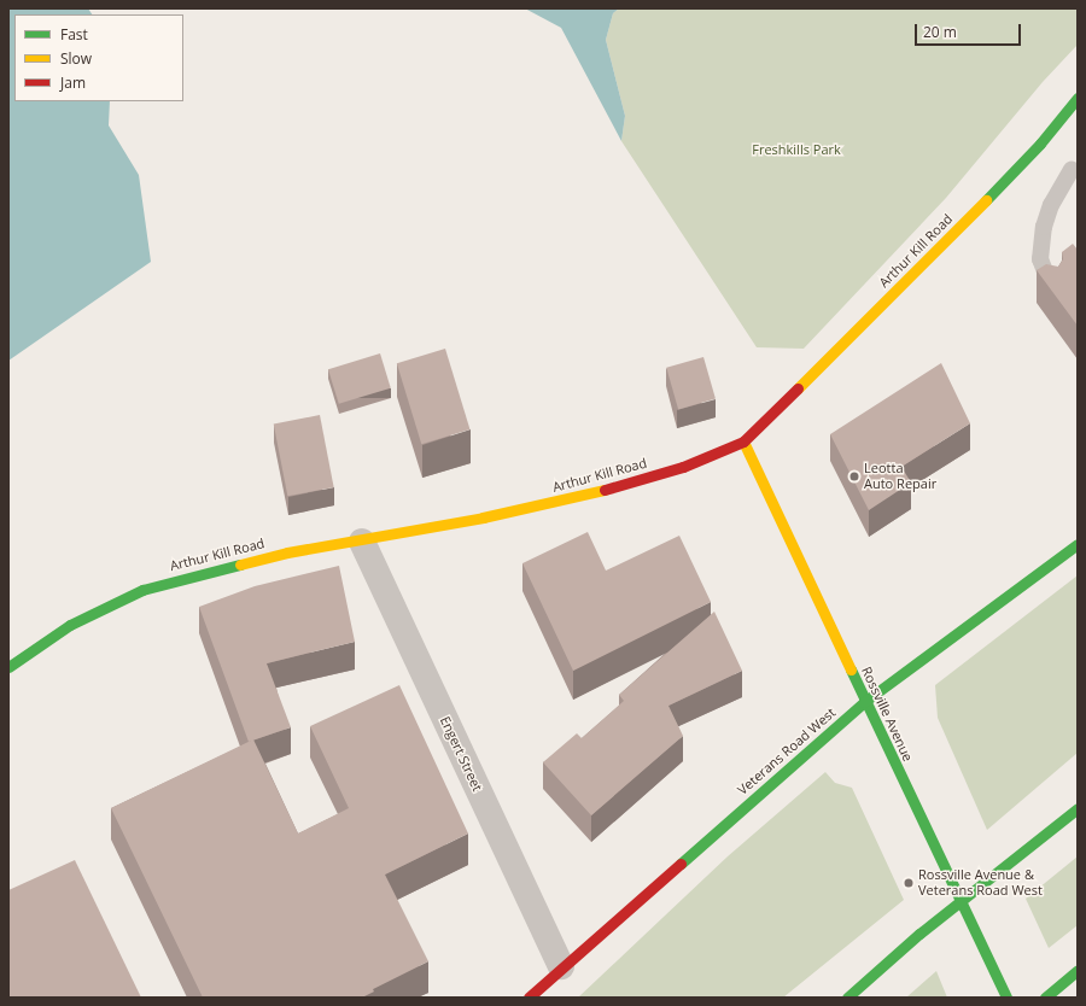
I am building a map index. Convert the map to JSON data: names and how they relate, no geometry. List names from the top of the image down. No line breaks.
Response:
{"streets":{"main road":["Arthur Kill Road","Rossville Avenue","Veterans Road West"],"street":["Engert Street"]},"crossings":[["Arthur Kill Road","Rossville Avenue"],["Arthur Kill Road","Engert Street"],["Rossville Avenue","Veterans Road West"],["Veterans Road West","Engert Street"]],"parks":["Freshkills Park"],"places":["Leotta Auto Repair","Rossville Avenue & Veterans Road West"],"legend":["Fast","Slow","Jam"],"scale_bar":"20 m"}
